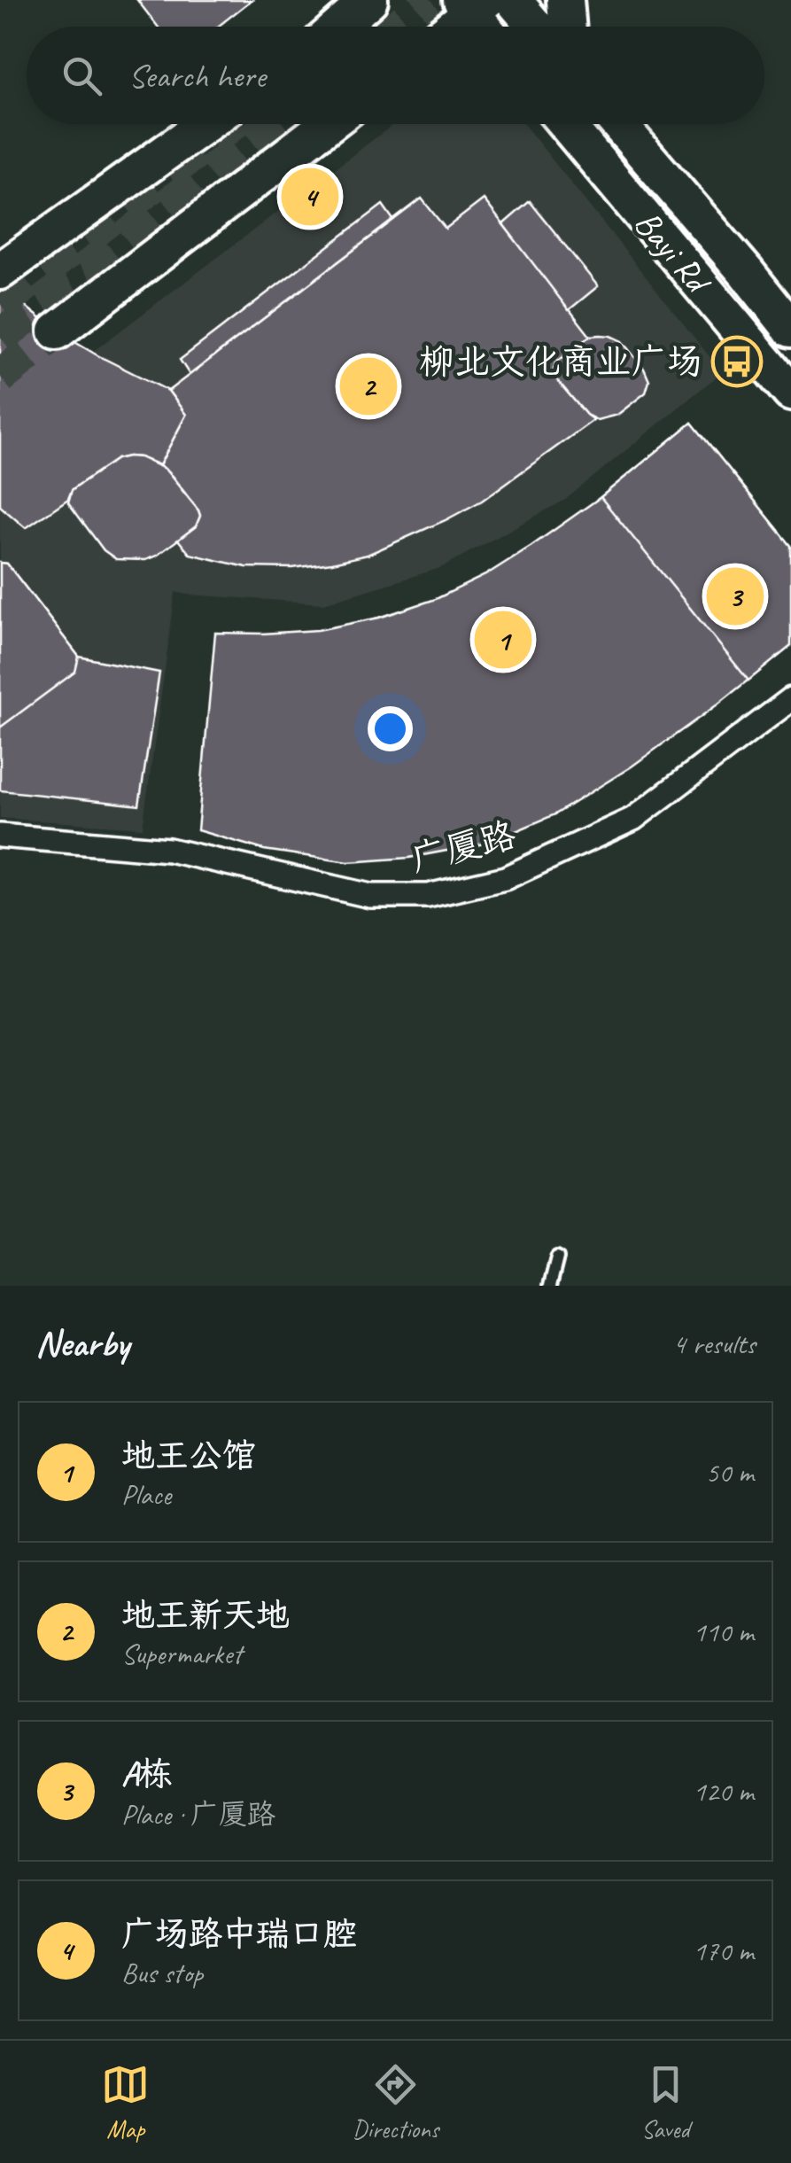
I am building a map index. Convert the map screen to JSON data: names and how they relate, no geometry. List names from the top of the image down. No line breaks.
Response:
{"streets":{"main road":["Bayi Rd"],"street":["广厦路"]},"places":{"bus stop":["柳北文化商业广场"]},"page":{"search":"Search here","pins":["4","2","3","1"],"heading":["Nearby","4 results"],"list":[{"mark":"1","name":"地王公馆","note":"Place","value":"50 m"},{"mark":"2","name":"地王新天地","note":"Supermarket","value":"110 m"},{"mark":"3","name":"A栋","note":"Place · 广厦路","value":"120 m"},{"mark":"4","name":"广场路中瑞口腔","note":"Bus stop","value":"170 m"}],"nav":["Map","Directions","Saved"]}}
